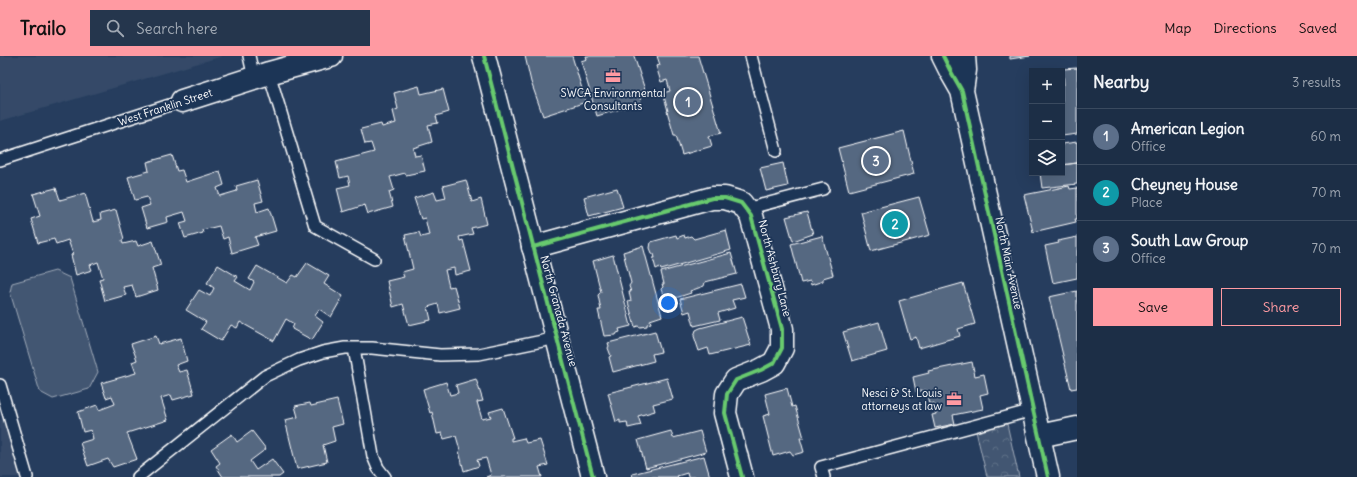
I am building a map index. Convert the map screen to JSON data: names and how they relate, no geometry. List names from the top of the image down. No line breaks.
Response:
{"streets":{"street":["West Franklin Street","North Main Avenue","North Ashbury Lane","North Granada Avenue"]},"crossings":[["North Ashbury Lane","North Granada Avenue"]],"places":{"office":["SWCA Environmental Consultants","Nesci & St. Louis attorneys at law"]},"page":{"header":"Trailo","search":"Search here","nav":["Map","Directions","Saved"],"heading":["Nearby","3 results"],"map_buttons":["+","−"],"pins":["1","3","2"],"list":[{"mark":"1","name":"American Legion","note":"Office","value":"60 m"},{"mark":"2","name":"Cheyney House","note":"Place","value":"70 m"},{"mark":"3","name":"South Law Group","note":"Office","value":"70 m"}],"buttons":["Save","Share"]}}
